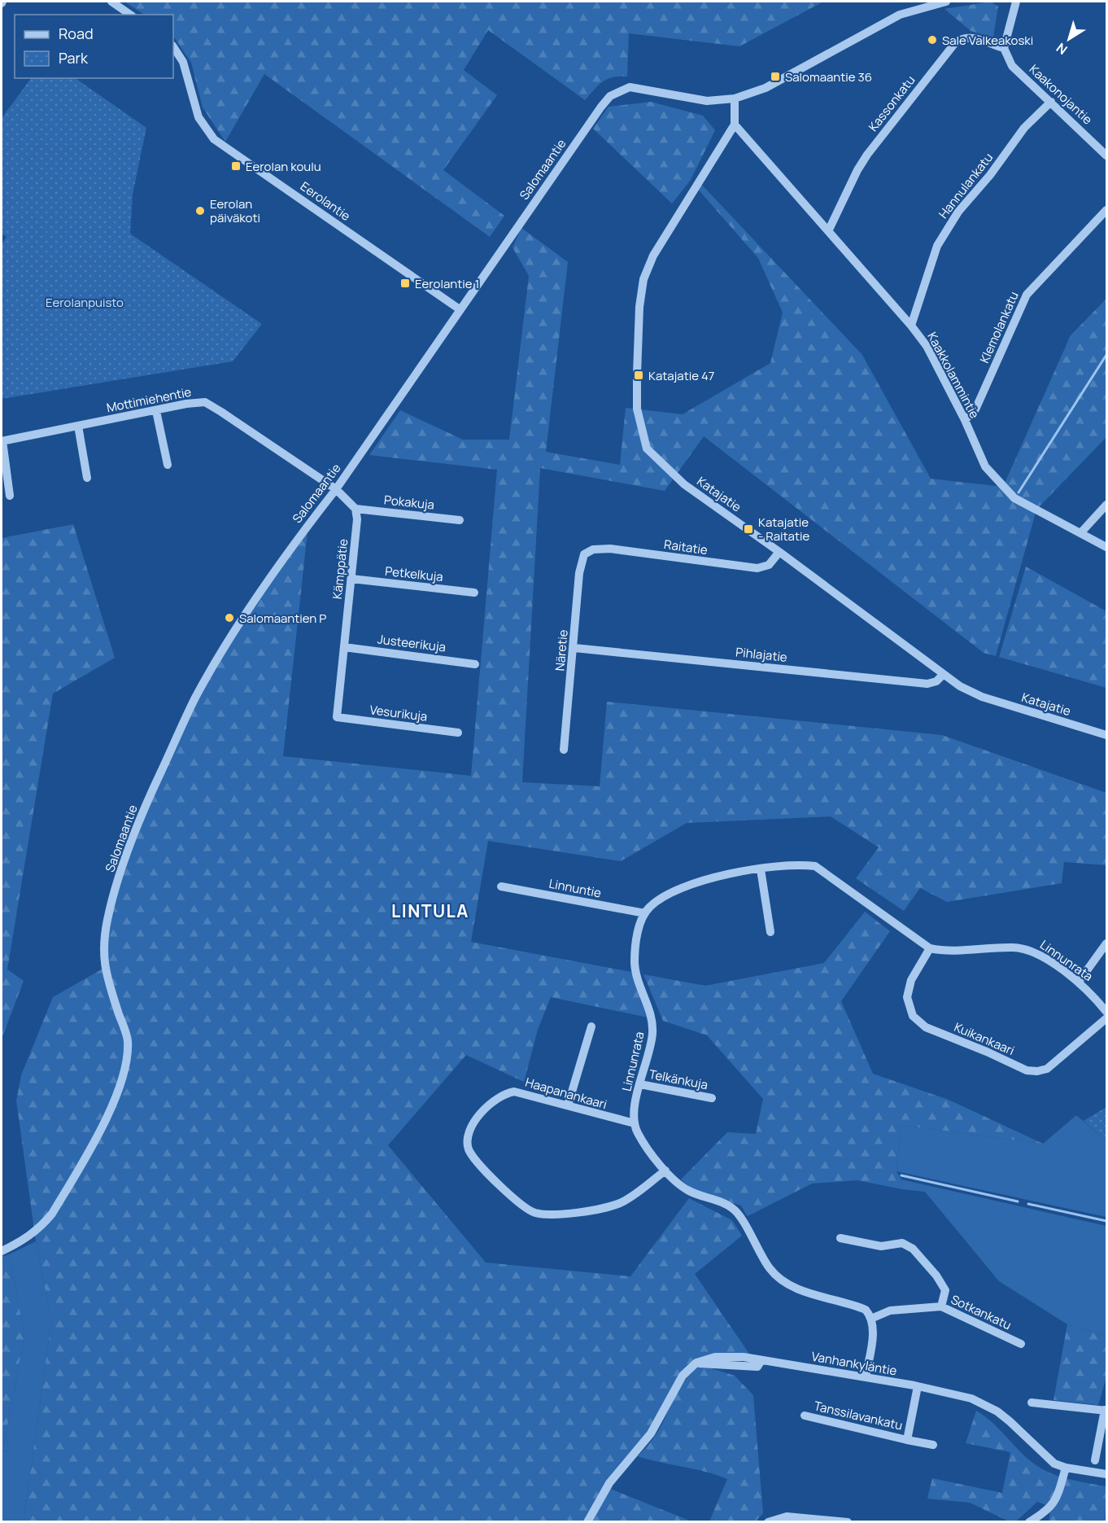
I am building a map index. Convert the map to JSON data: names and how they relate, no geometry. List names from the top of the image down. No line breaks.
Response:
{"streets":{"street":["Kaakonojantie","Kassonkatu","Salomaantie","Hannulankatu","Eerolantie","Klemolankatu","Kaakkolammintie","Mottimiehentie","Katajatie","Pokakuja","Raitatie","Kämppätie","Petkelkuja","Justeerikuja","Näretie","Pihlajatie","Vesurikuja","Linnuntie","Linnunrata","Kuikankaari","Telkänkuja","Haapanankaari","Sotkankatu","Vanhankyläntie","Tanssilavankatu"]},"crossings":[["Kaakonojantie","Kassonkatu"],["Kaakonojantie","Hannulankatu"],["Kassonkatu","Kaakkolammintie"],["Salomaantie","Eerolantie"],["Salomaantie","Mottimiehentie"],["Hannulankatu","Kaakkolammintie"],["Klemolankatu","Kaakkolammintie"],["Kaakkolammintie","Katajatie"],["Katajatie","Raitatie"],["Katajatie","Pihlajatie"],["Pokakuja","Kämppätie"],["Raitatie","Näretie"],["Kämppätie","Petkelkuja"],["Kämppätie","Justeerikuja"],["Kämppätie","Vesurikuja"],["Näretie","Pihlajatie"],["Linnuntie","Linnunrata"],["Linnunrata","Kuikankaari"],["Linnunrata","Telkänkuja"],["Linnunrata","Haapanankaari"],["Vanhankyläntie","Tanssilavankatu"]],"districts":["LINTULA"],"parks":["Eerolanpuisto"],"places":{"other":["Sale Valkeakoski","Eerolan päiväkoti","Salomaantien P"],"transit":["Salomaantie 36","Eerolan koulu","Eerolantie 1","Katajatie 47","Katajatie - Raitatie"]},"legend":["Road","Park"],"north":"bottom left"}
